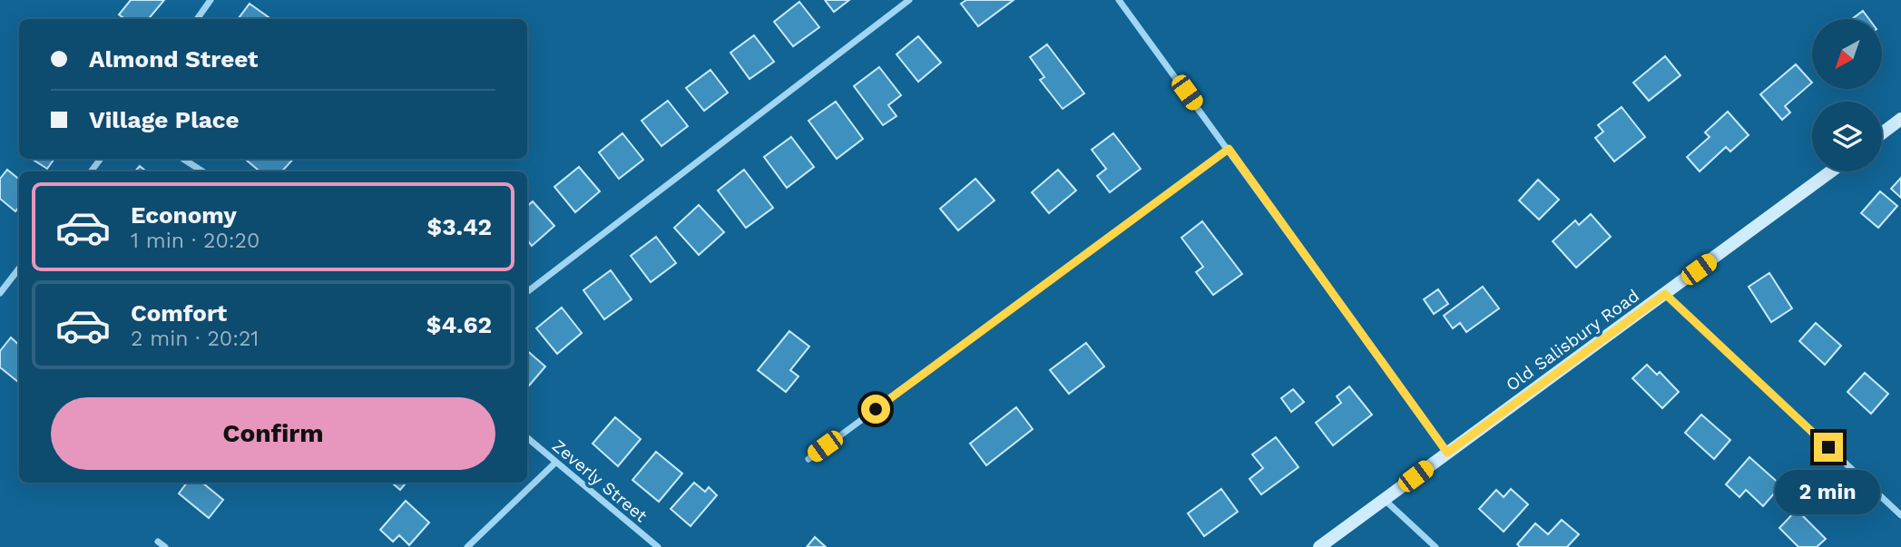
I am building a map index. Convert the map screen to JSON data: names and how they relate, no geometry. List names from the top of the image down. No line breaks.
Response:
{"streets":{"main road":["Old Salisbury Road"],"street":["Zeverly Street"]},"north":"bottom left","page":{"banner":["Almond Street","Village Place"],"list":[{"name":"Economy","note":"1 min · 20:20","value":"$3.42"},{"name":"Comfort","note":"2 min · 20:21","value":"$4.62"}],"buttons":"Confirm","bubble":"2 min"}}
